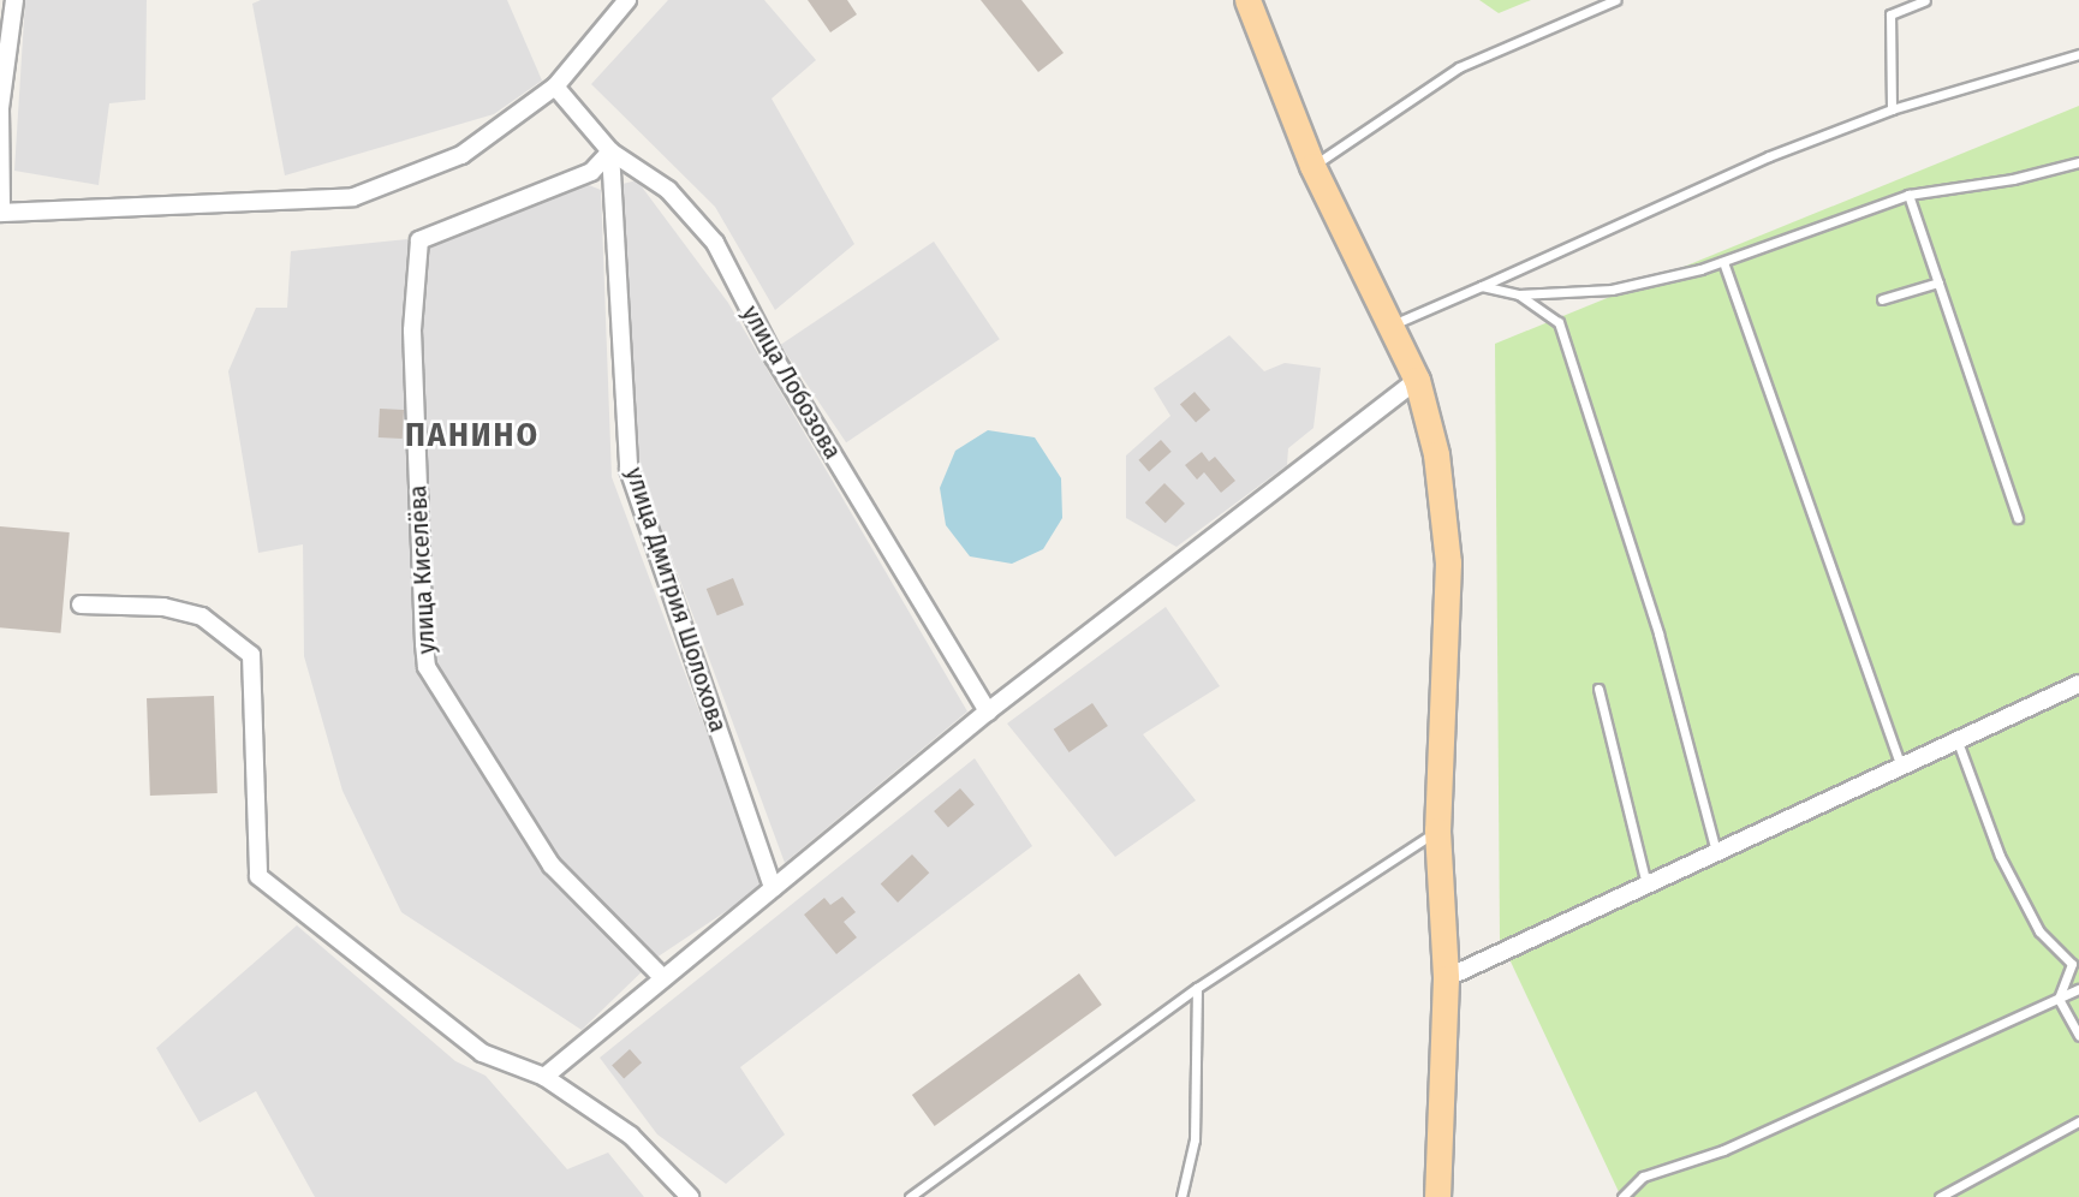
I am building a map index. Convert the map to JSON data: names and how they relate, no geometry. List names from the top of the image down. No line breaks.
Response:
{"streets":{"street":["улица Лобозова","улица Киселёва","улица Дмитрия Шолохова"]},"crossings":[["улица Лобозова","улица Киселёва"],["улица Лобозова","улица Дмитрия Шолохова"],["улица Киселёва","улица Дмитрия Шолохова"]],"districts":["ПАНИНО"]}
